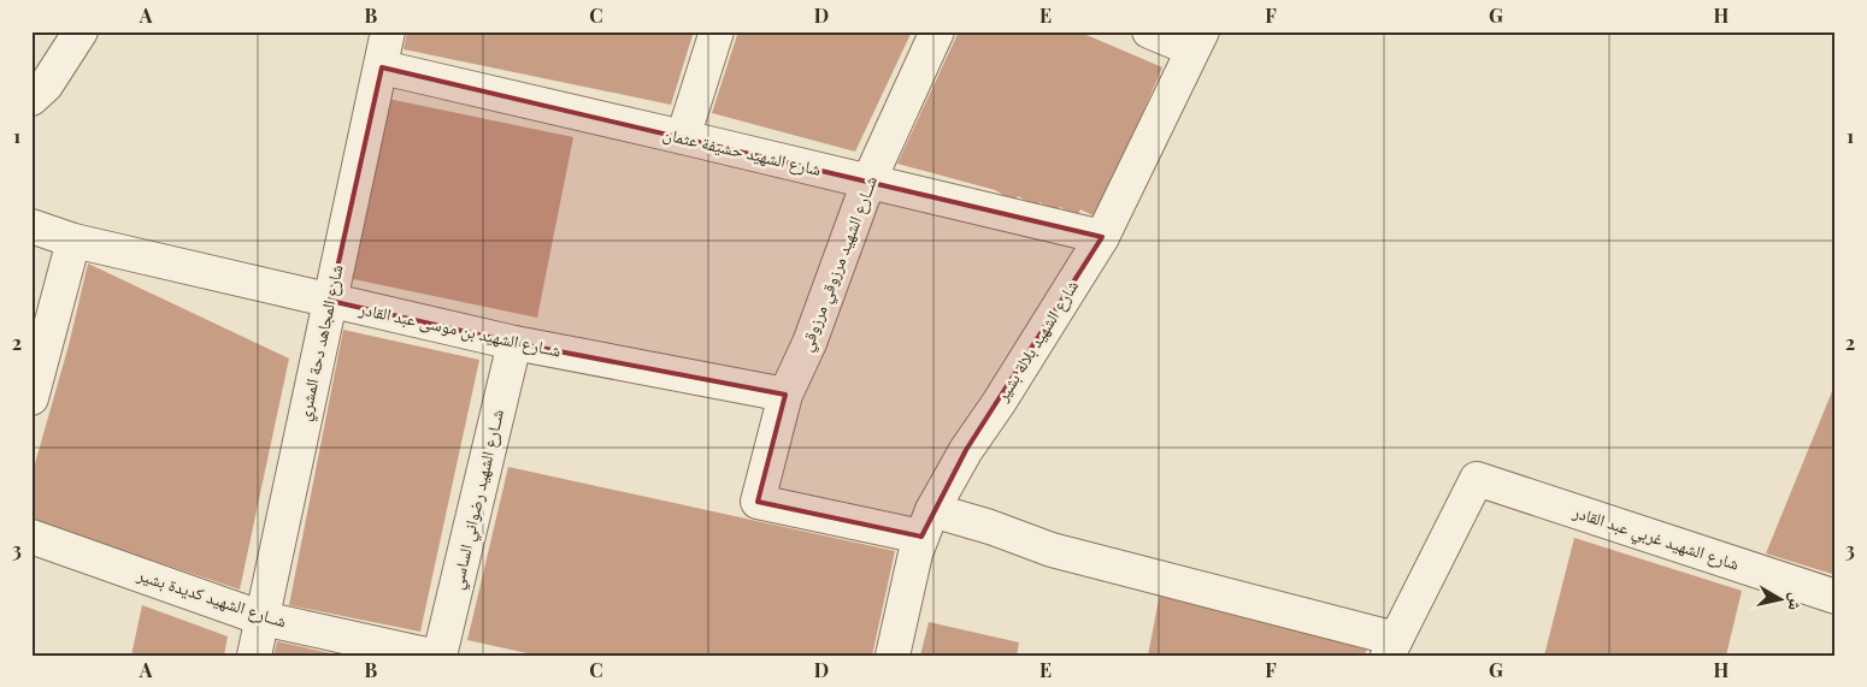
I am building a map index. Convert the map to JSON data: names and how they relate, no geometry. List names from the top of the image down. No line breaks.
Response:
{"streets":{"street":["شارع الشهيد حشيفة عثمان","شــارع الشهيد مرزوقي مرزوقي","شــارع الشهيد بن موسى عبد القادر","شارع الشهيد بلالة بشير","شارع المجاهد دحة المشري","شــارع الشهيد رضواني الساسي","شارع الشهيد غربي عبد القادر","شــارع الشهيد كديدة بشير"]},"crossings":[["شارع الشهيد حشيفة عثمان","شــارع الشهيد مرزوقي مرزوقي"],["شارع الشهيد حشيفة عثمان","شارع الشهيد بلالة بشير"],["شارع الشهيد حشيفة عثمان","شارع المجاهد دحة المشري"],["شــارع الشهيد مرزوقي مرزوقي","شــارع الشهيد بن موسى عبد القادر"],["شــارع الشهيد مرزوقي مرزوقي","شارع الشهيد بلالة بشير"],["شــارع الشهيد بن موسى عبد القادر","شارع المجاهد دحة المشري"],["شــارع الشهيد بن موسى عبد القادر","شــارع الشهيد رضواني الساسي"],["شارع المجاهد دحة المشري","شــارع الشهيد كديدة بشير"]],"north":"right","grid":{"columns":["A","B","C","D","E","F","G","H"],"rows":["1","2","3"]}}
